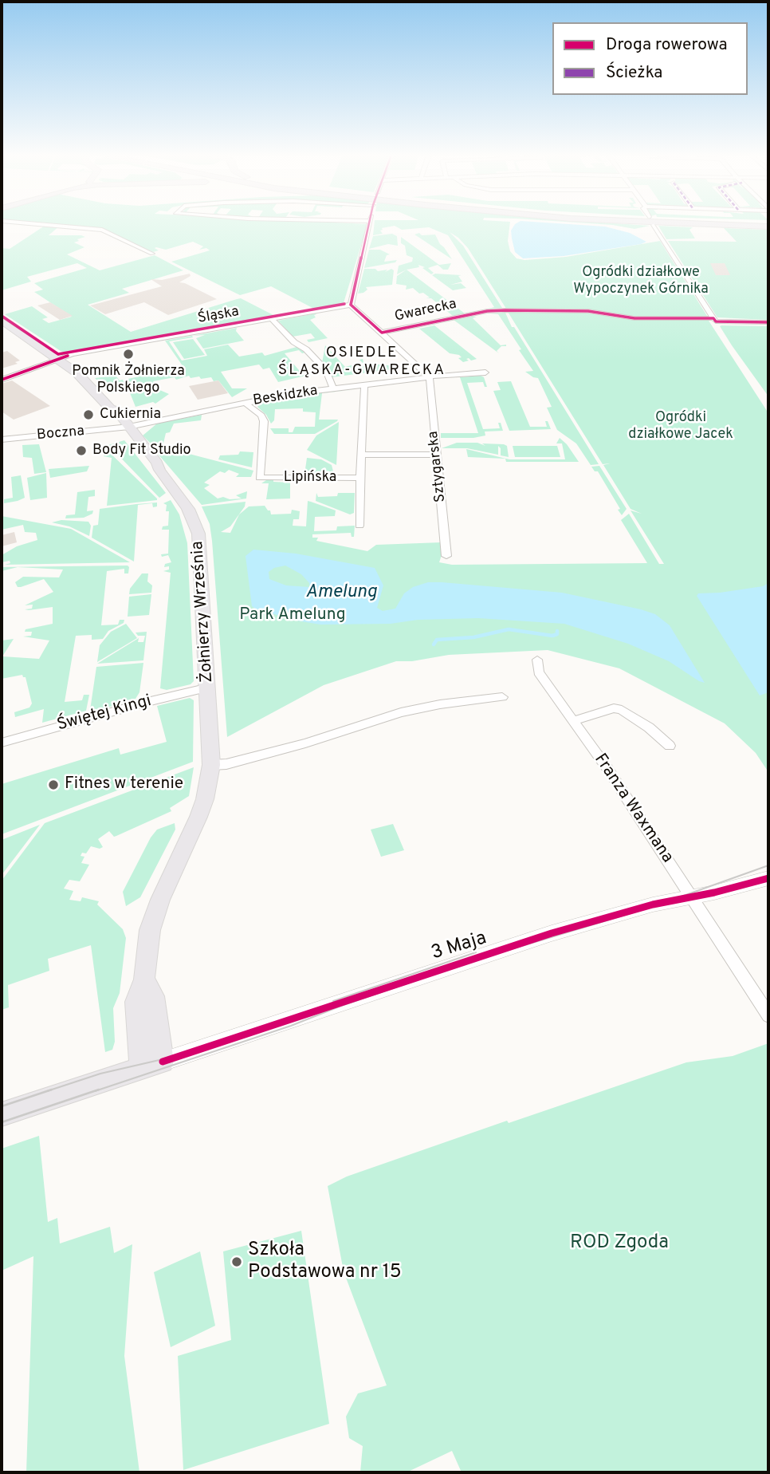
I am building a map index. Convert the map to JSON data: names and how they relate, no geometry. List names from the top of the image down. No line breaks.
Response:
{"streets":{"main road":["Żołnierzy Września","3 Maja"],"street":["Gwarecka","Śląska","Beskidzka","Boczna","Sztygarska","Lipińska","Świętej Kingi","Franza Waxmana"]},"crossings":[["Gwarecka","Śląska"],["Gwarecka","Beskidzka"],["Gwarecka","Sztygarska"],["Śląska","Żołnierzy Września"],["Beskidzka","Boczna"],["Beskidzka","Sztygarska"],["Beskidzka","Lipińska"],["Beskidzka","Żołnierzy Września"],["Boczna","Żołnierzy Września"],["Żołnierzy Września","Świętej Kingi"],["Żołnierzy Września","3 Maja"],["Franza Waxmana","3 Maja"]],"districts":["OSIEDLE ŚLĄSKA-GWARECKA"],"water":["Amelung"],"parks":["Ogródki działkowe Wypoczynek Górnika","Ogródki działkowe Jacek","Park Amelung","ROD Zgoda"],"places":["Pomnik Żołnierza Polskiego","Cukiernia","Body Fit Studio","Fitnes w terenie","Szkoła Podstawowa nr 15"],"legend":["Droga rowerowa","Ścieżka"]}
